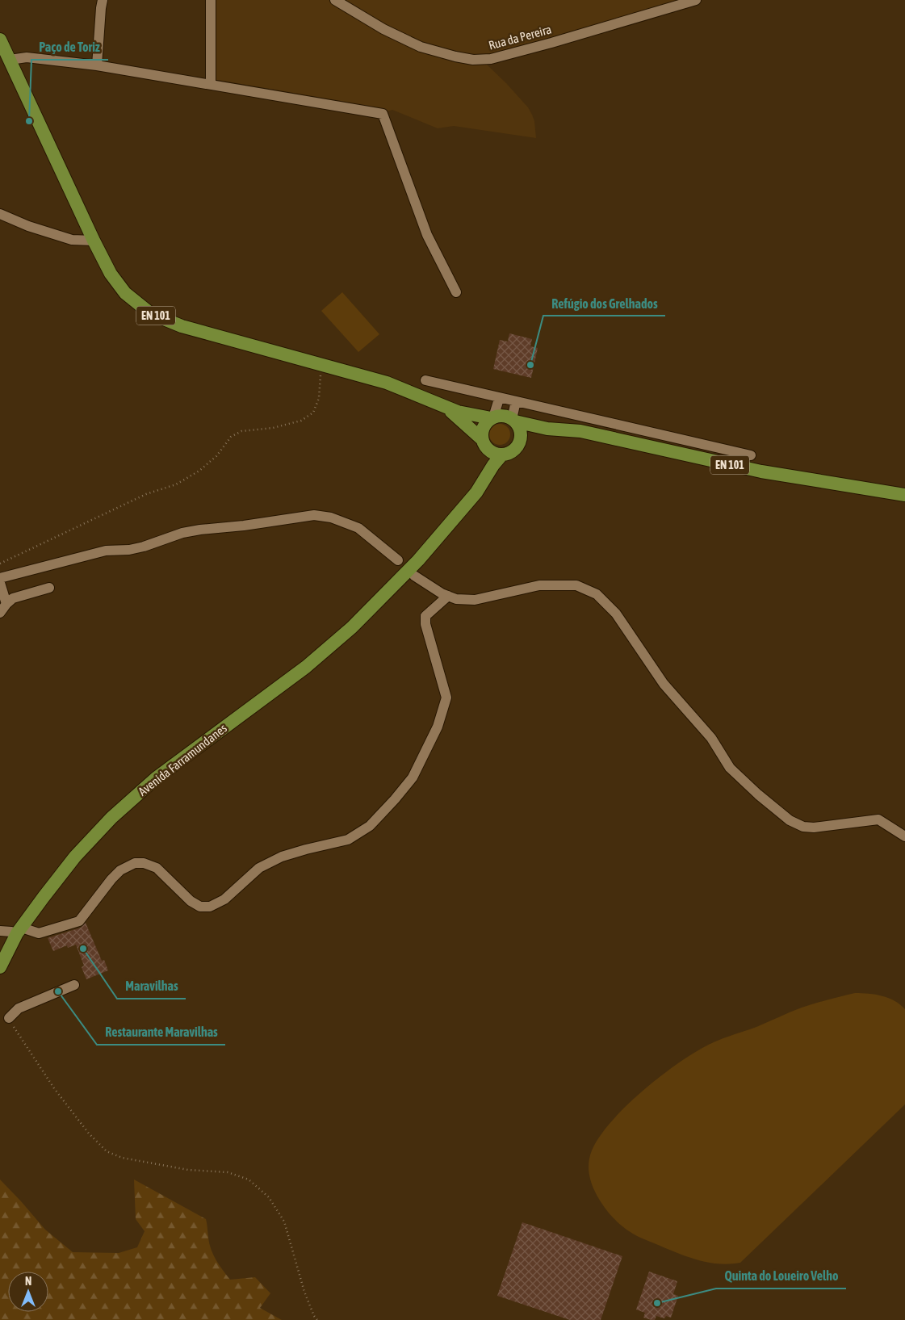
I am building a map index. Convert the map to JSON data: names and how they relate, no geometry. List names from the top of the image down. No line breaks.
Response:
{"streets":{"main road":["EN 101","Avenida Farramundanes"],"street":["Rua da Pereira"]},"places":["Paço de Toriz","Refúgio dos Grelhados","Maravilhas","Restaurante Maravilhas","Quinta do Loueiro Velho"],"north":"top"}
